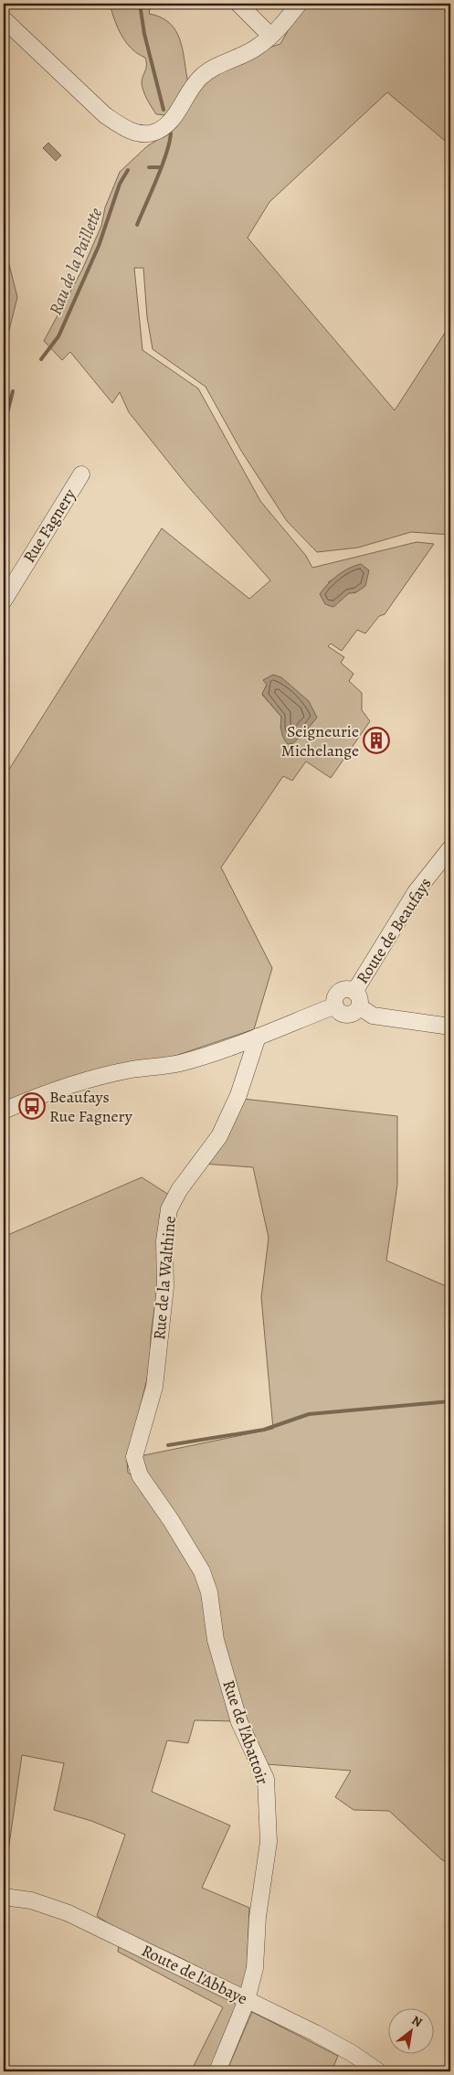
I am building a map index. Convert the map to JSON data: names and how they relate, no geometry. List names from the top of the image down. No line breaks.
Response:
{"streets":{"street":["Rue Fagnery","Route de Beaufays","Rue de la Walthine","Rue de l'Abattoir","Route de l'Abbaye"]},"crossings":[["Route de Beaufays","Rue de la Walthine"],["Rue de la Walthine","Rue de l'Abattoir"],["Rue de l'Abattoir","Route de l'Abbaye"]],"water":["Rau de la Paillette"],"places":{"building":["Seigneurie Michelange"],"bus stop":["Beaufays Rue Fagnery"]},"north":"top right"}
